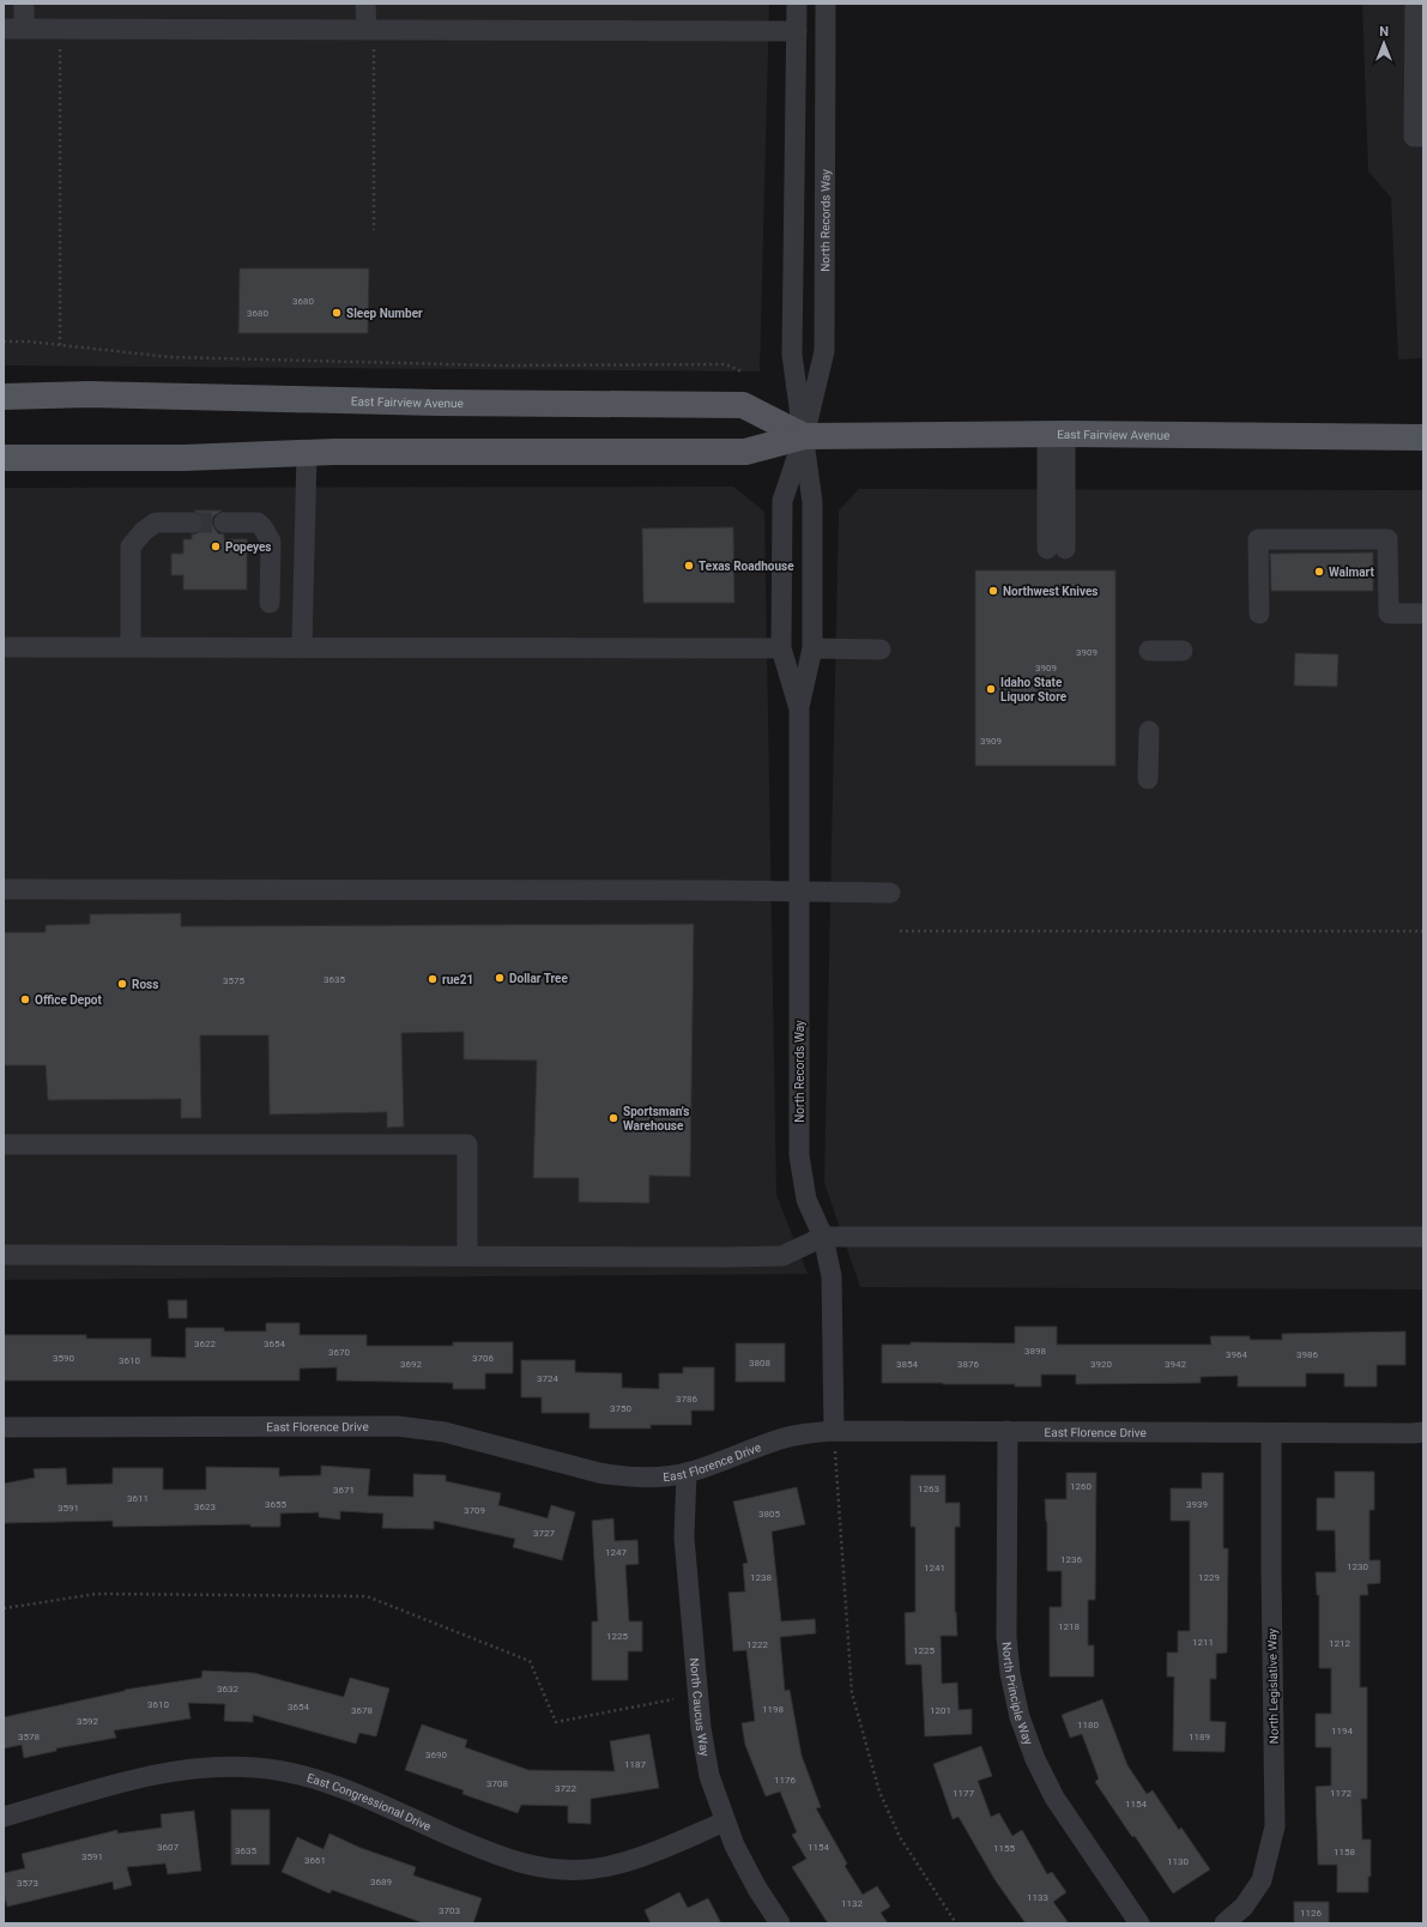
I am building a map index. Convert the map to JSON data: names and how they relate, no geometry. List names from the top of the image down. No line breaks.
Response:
{"streets":{"main road":["East Fairview Avenue"],"street":["North Records Way","East Florence Drive","North Legislative Way","North Principle Way","North Caucus Way","East Congressional Drive"]},"crossings":[["North Records Way","East Fairview Avenue"],["North Records Way","East Florence Drive"],["East Florence Drive","North Legislative Way"],["East Florence Drive","North Principle Way"],["East Florence Drive","North Caucus Way"],["North Caucus Way","East Congressional Drive"]],"places":["Sleep Number","Popeyes","Texas Roadhouse","Walmart","Northwest Knives","Idaho State Liquor Store","Dollar Tree","rue21","Ross","Office Depot","Sportsman's Warehouse"],"house_numbers":["3680","3680","3909","3909","3909","3635","3575","3622","3654","3898","3670","3964","3986","3590","3706","3610","3808","3692","3854","3876","3920","3942","3724","3786","3750","1260","1263","3671","3611","3655","3939","3623","3591","3709","3805","3727","1247","1236","1230","1241","1238","1229","1218","1225","1211","1212","1222","1225","3632","3610","3654","1198","3678","1201","3592","1180","1194","3578","1189","3690","1187","1176","3708","3722","1177","1172","1154","3607","1154","1155","3635","1158","3591","3661","1130","3689","3573","1133","1132","3703","1126"],"north":"top"}
